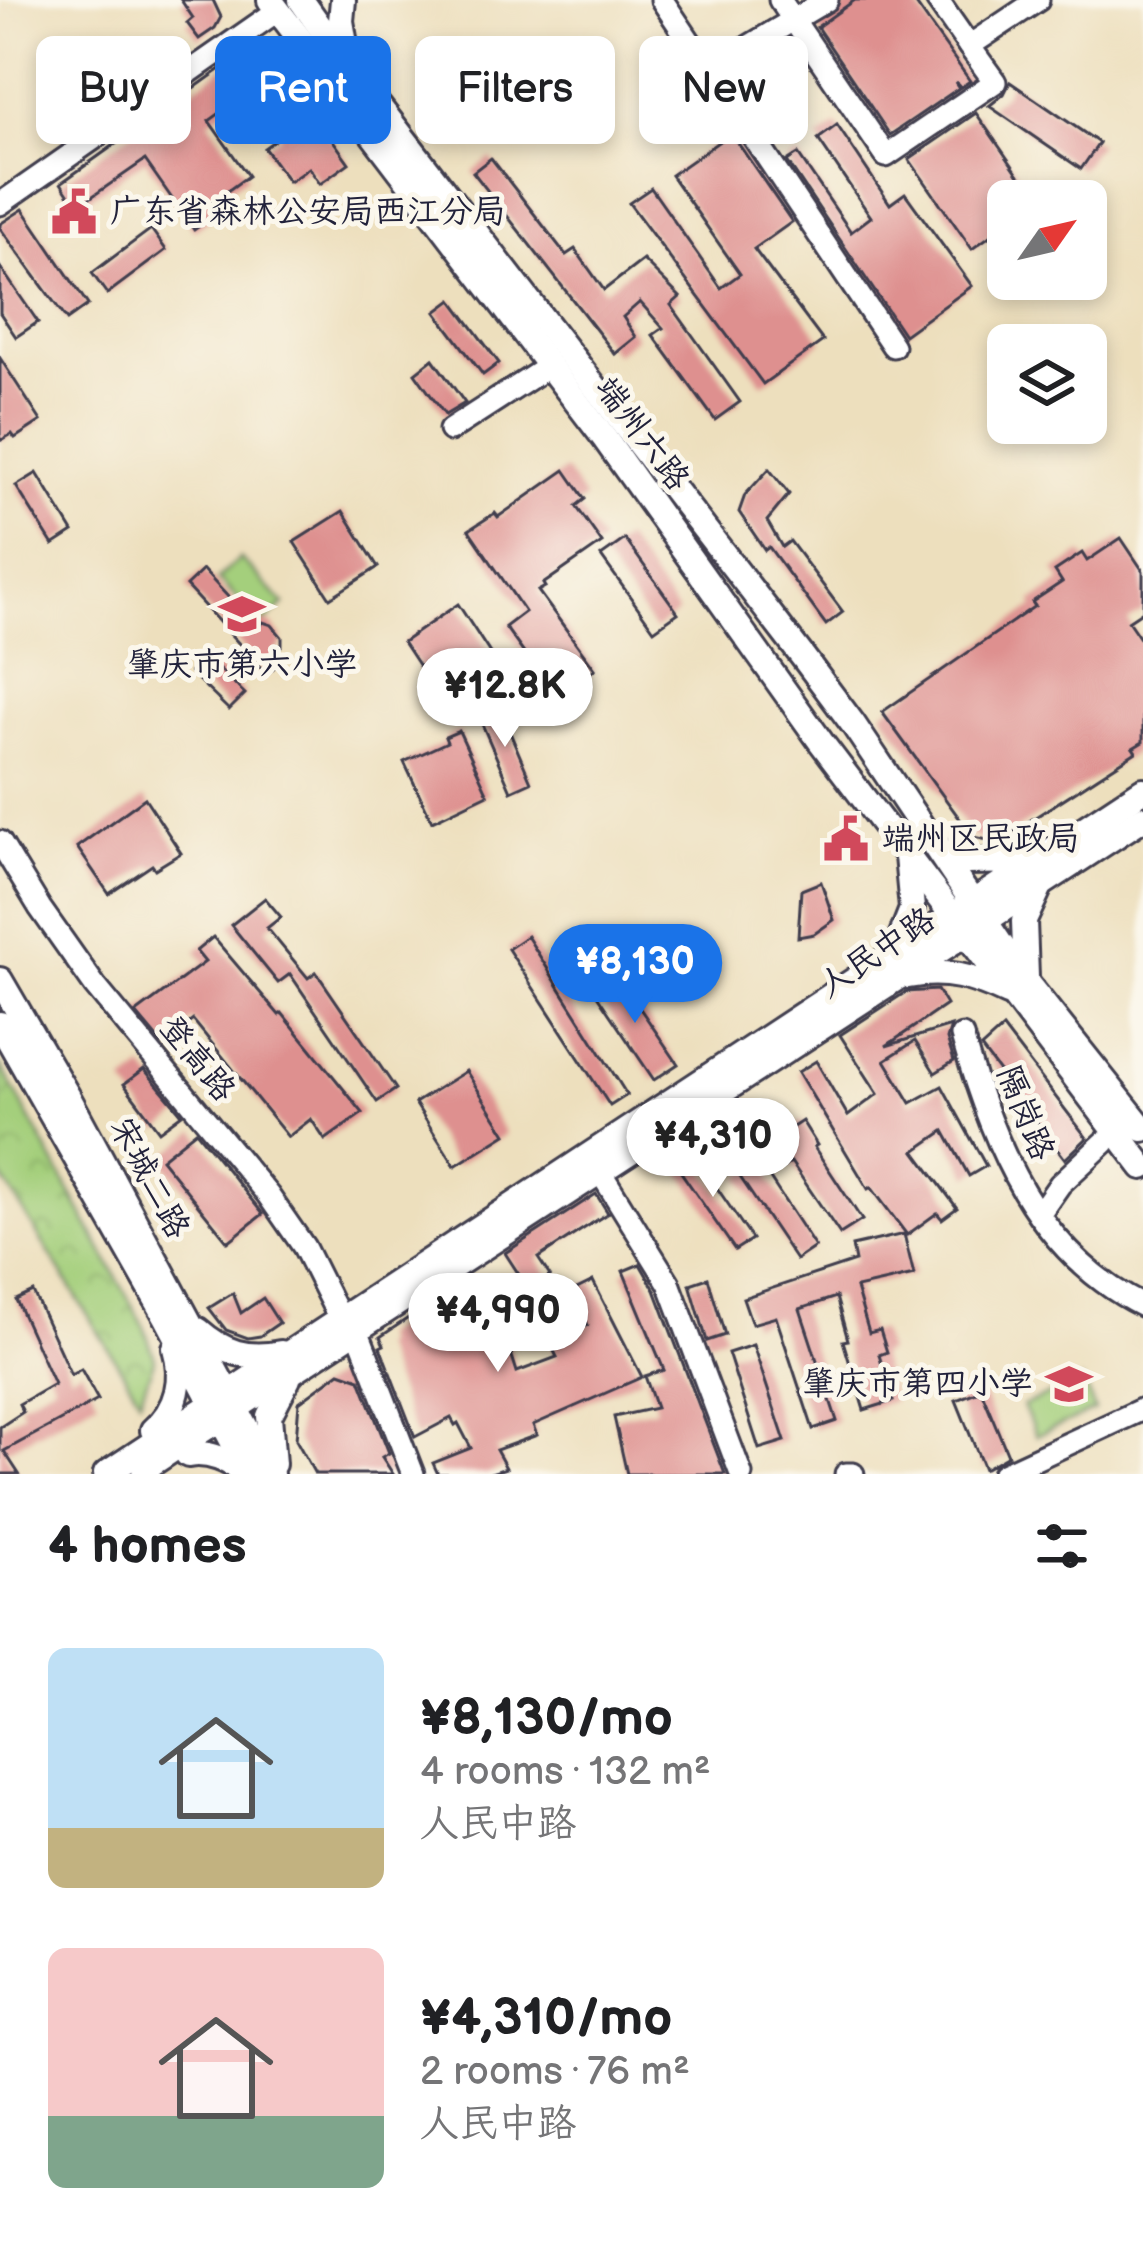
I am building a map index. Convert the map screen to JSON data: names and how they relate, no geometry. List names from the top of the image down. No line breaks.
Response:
{"streets":{"main road":["端州六路","人民中路","宋城二路"],"street":["登高路","隔岗路"]},"crossings":[["端州六路","人民中路"],["人民中路","登高路"],["人民中路","宋城二路"]],"places":{"public building":["广东省森林公安局西江分局","端州区民政局"],"school or university":["肇庆市第六小学","肇庆市第四小学"]},"north":"top right","page":{"chip":["Buy","Rent","Filters","New"],"price":["¥12.8K","¥8,130","¥4,310","¥4,990"],"heading":"4 homes","list":[{"name":"¥8,130/mo","note":"4 rooms · 132 m² · 人民中路"},{"name":"¥4,310/mo","note":"2 rooms · 76 m² · 人民中路"}]}}
